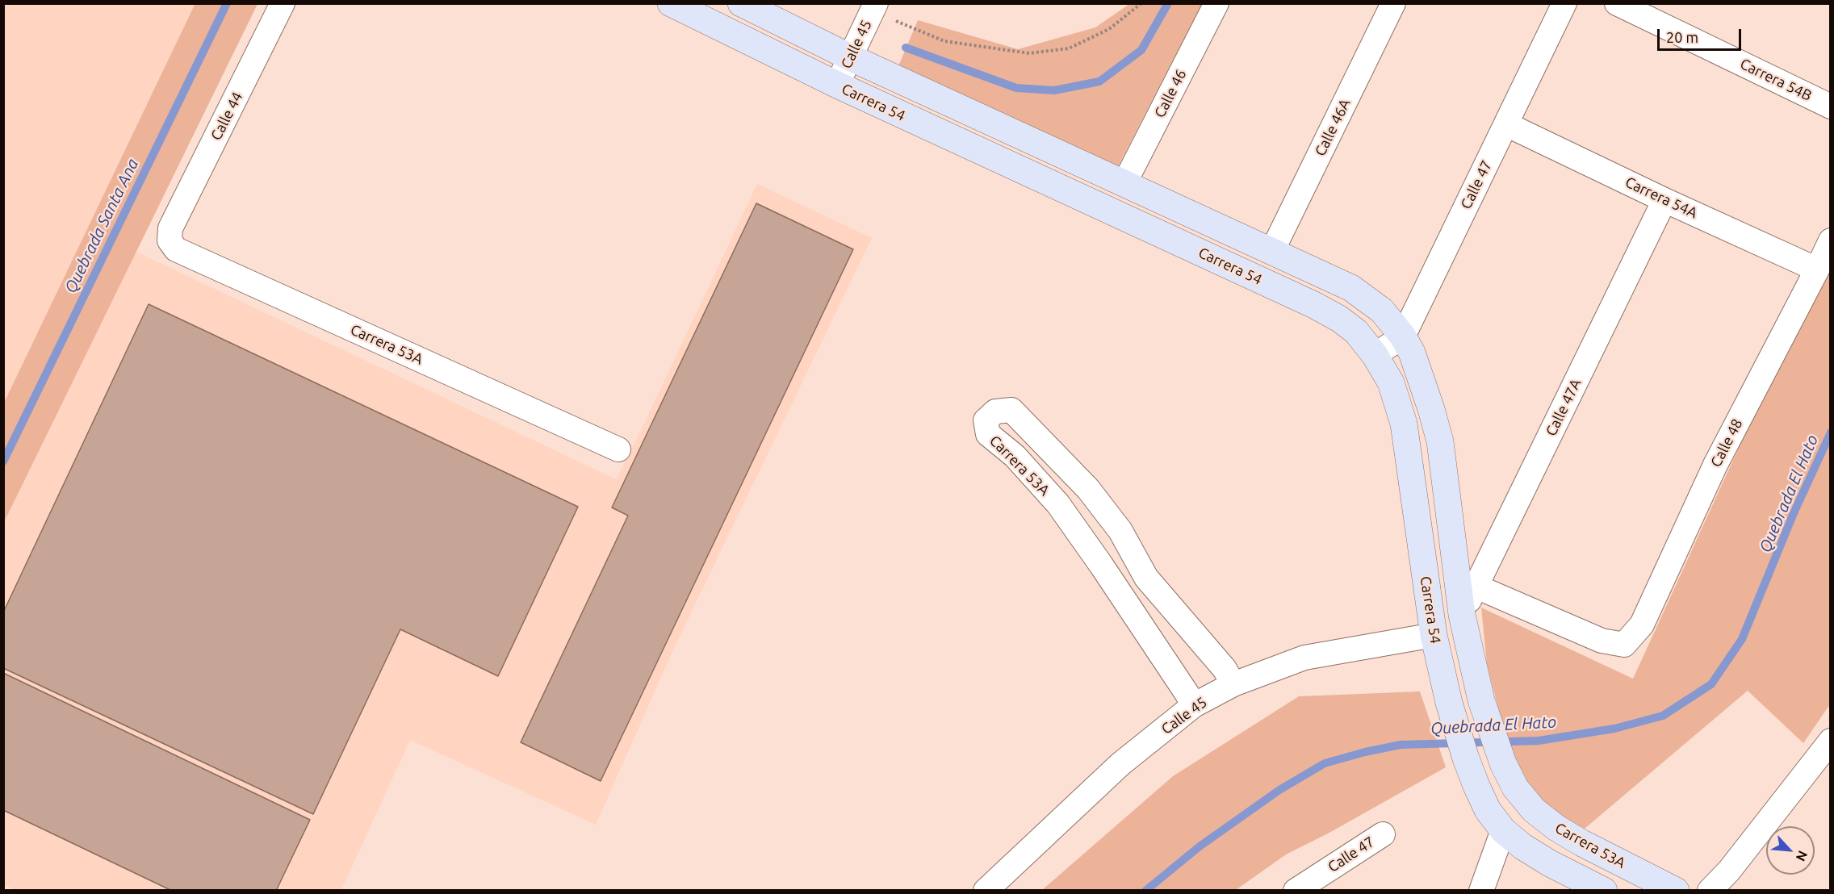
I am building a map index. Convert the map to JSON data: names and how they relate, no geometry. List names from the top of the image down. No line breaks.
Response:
{"streets":{"main road":["Carrera 54","Carrera 53A"],"street":["Calle 45","Carrera 54B","Calle 46","Calle 44","Calle 46A","Calle 47","Carrera 54A","Calle 47A","Calle 48"]},"crossings":[["Calle 45","Carrera 54"],["Calle 45","Carrera 53A"],["Calle 44","Carrera 53A"],["Calle 47","Carrera 54A"],["Carrera 54A","Calle 47A"],["Carrera 54A","Calle 48"],["Carrera 53A","Calle 47A"],["Calle 47A","Calle 48"]],"water":["Quebrada Santa Ana","Quebrada El Hato"],"scale_bar":"20 m","north":"bottom right"}
